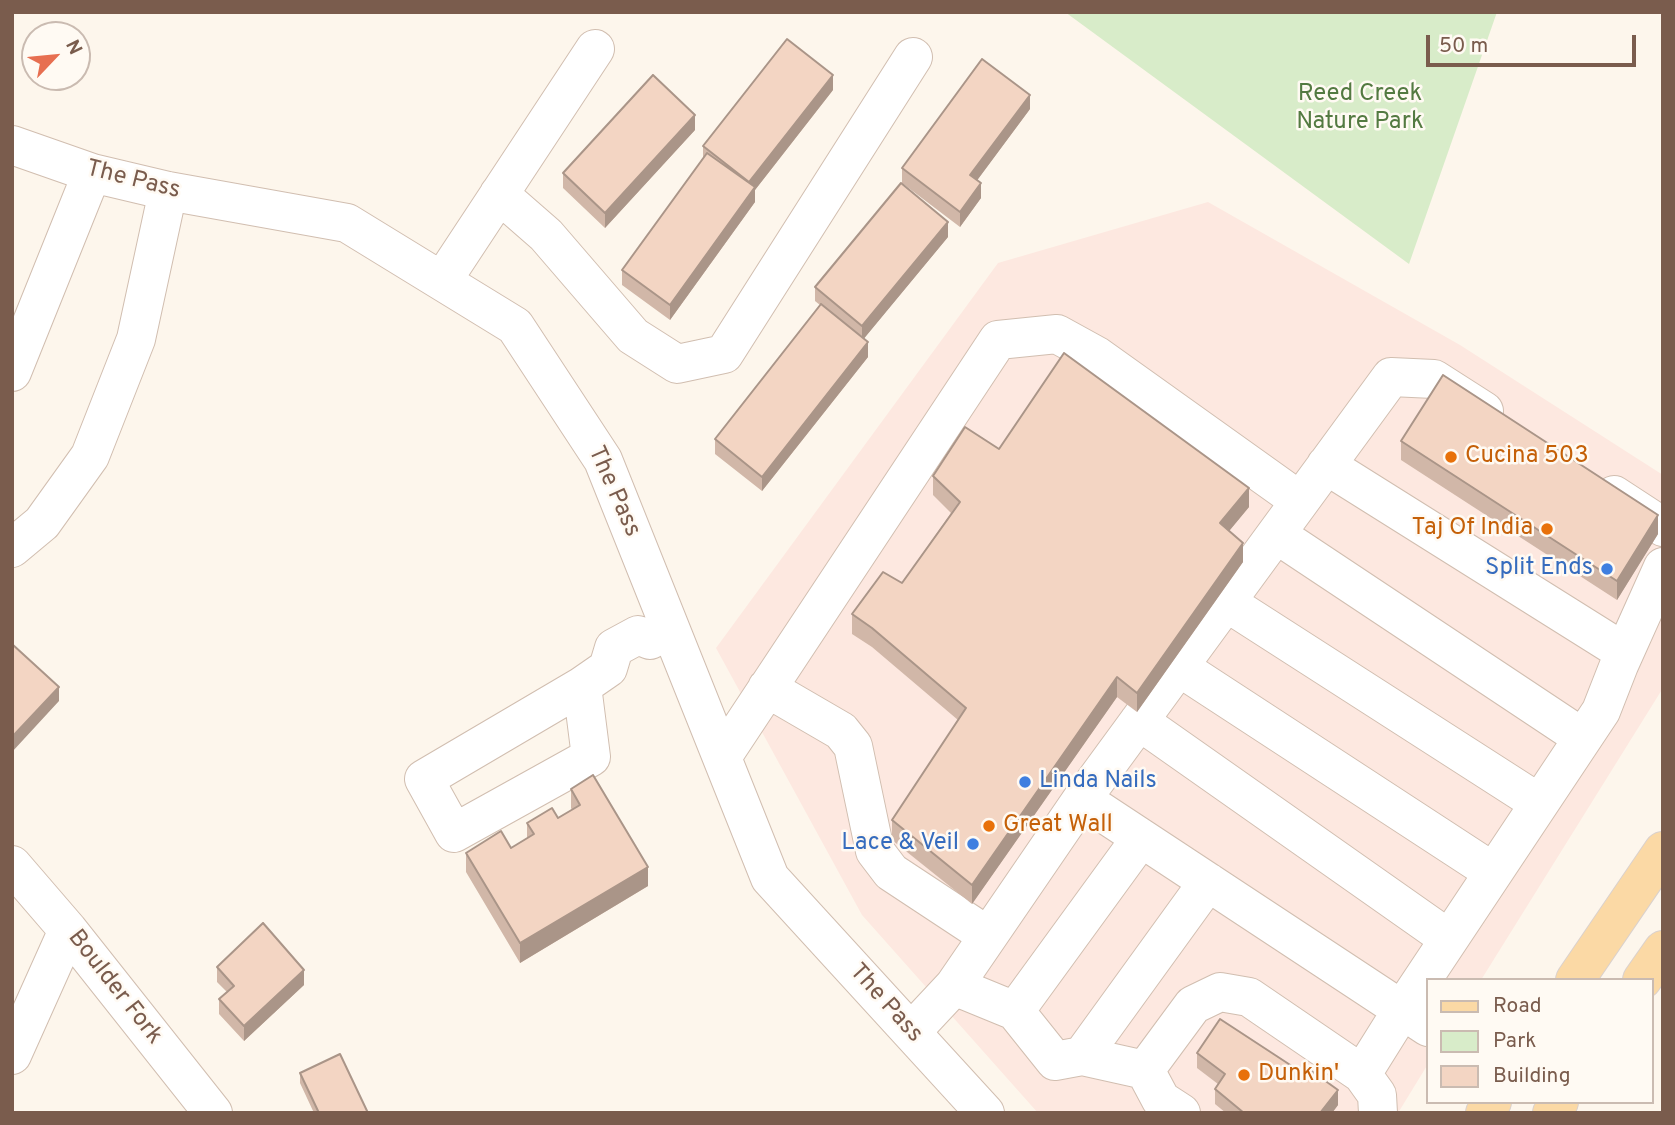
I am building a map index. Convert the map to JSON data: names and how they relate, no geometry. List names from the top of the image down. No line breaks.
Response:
{"streets":{"street":["The Pass","Boulder Fork"]},"parks":["Reed Creek Nature Park"],"places":["Cucina 503","Taj Of India","Split Ends","Linda Nails","Great Wall","Lace & Veil","Dunkin'"],"legend":["Road","Park","Building"],"scale_bar":"50 m","north":"top right"}
